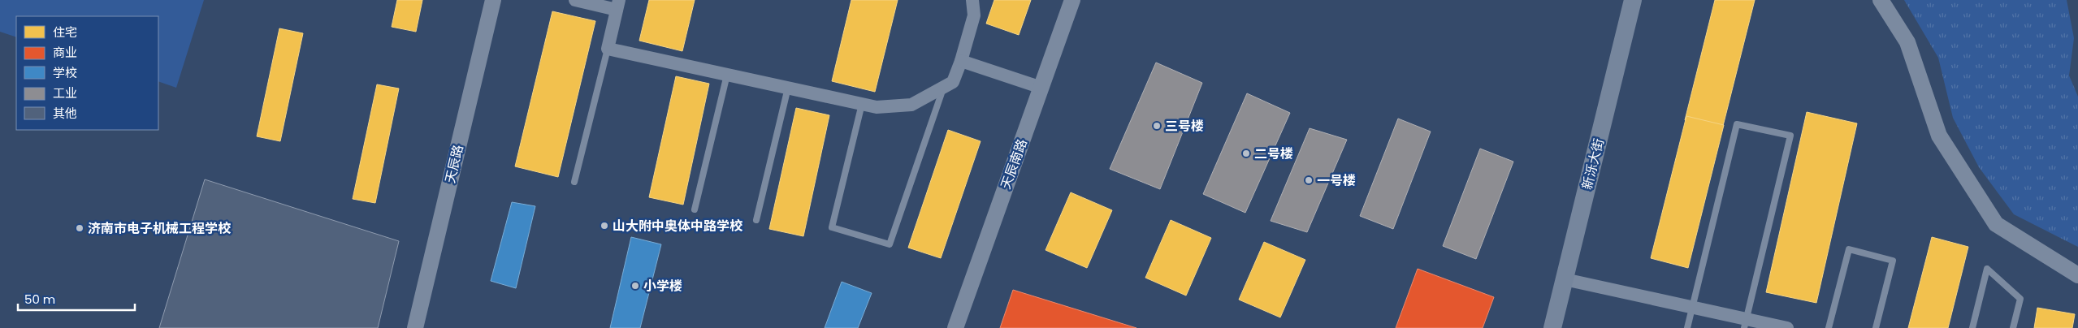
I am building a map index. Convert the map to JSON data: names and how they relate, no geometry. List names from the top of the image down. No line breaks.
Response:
{"streets":{"main road":["新泺大街"],"street":["天辰路","天辰南路"]},"places":["三号楼","二号楼","一号楼","山大附中奥体中路学校","济南市电子机械工程学校","小学楼"],"legend":["住宅","商业","学校","工业","其他"],"scale_bar":"50 m"}
